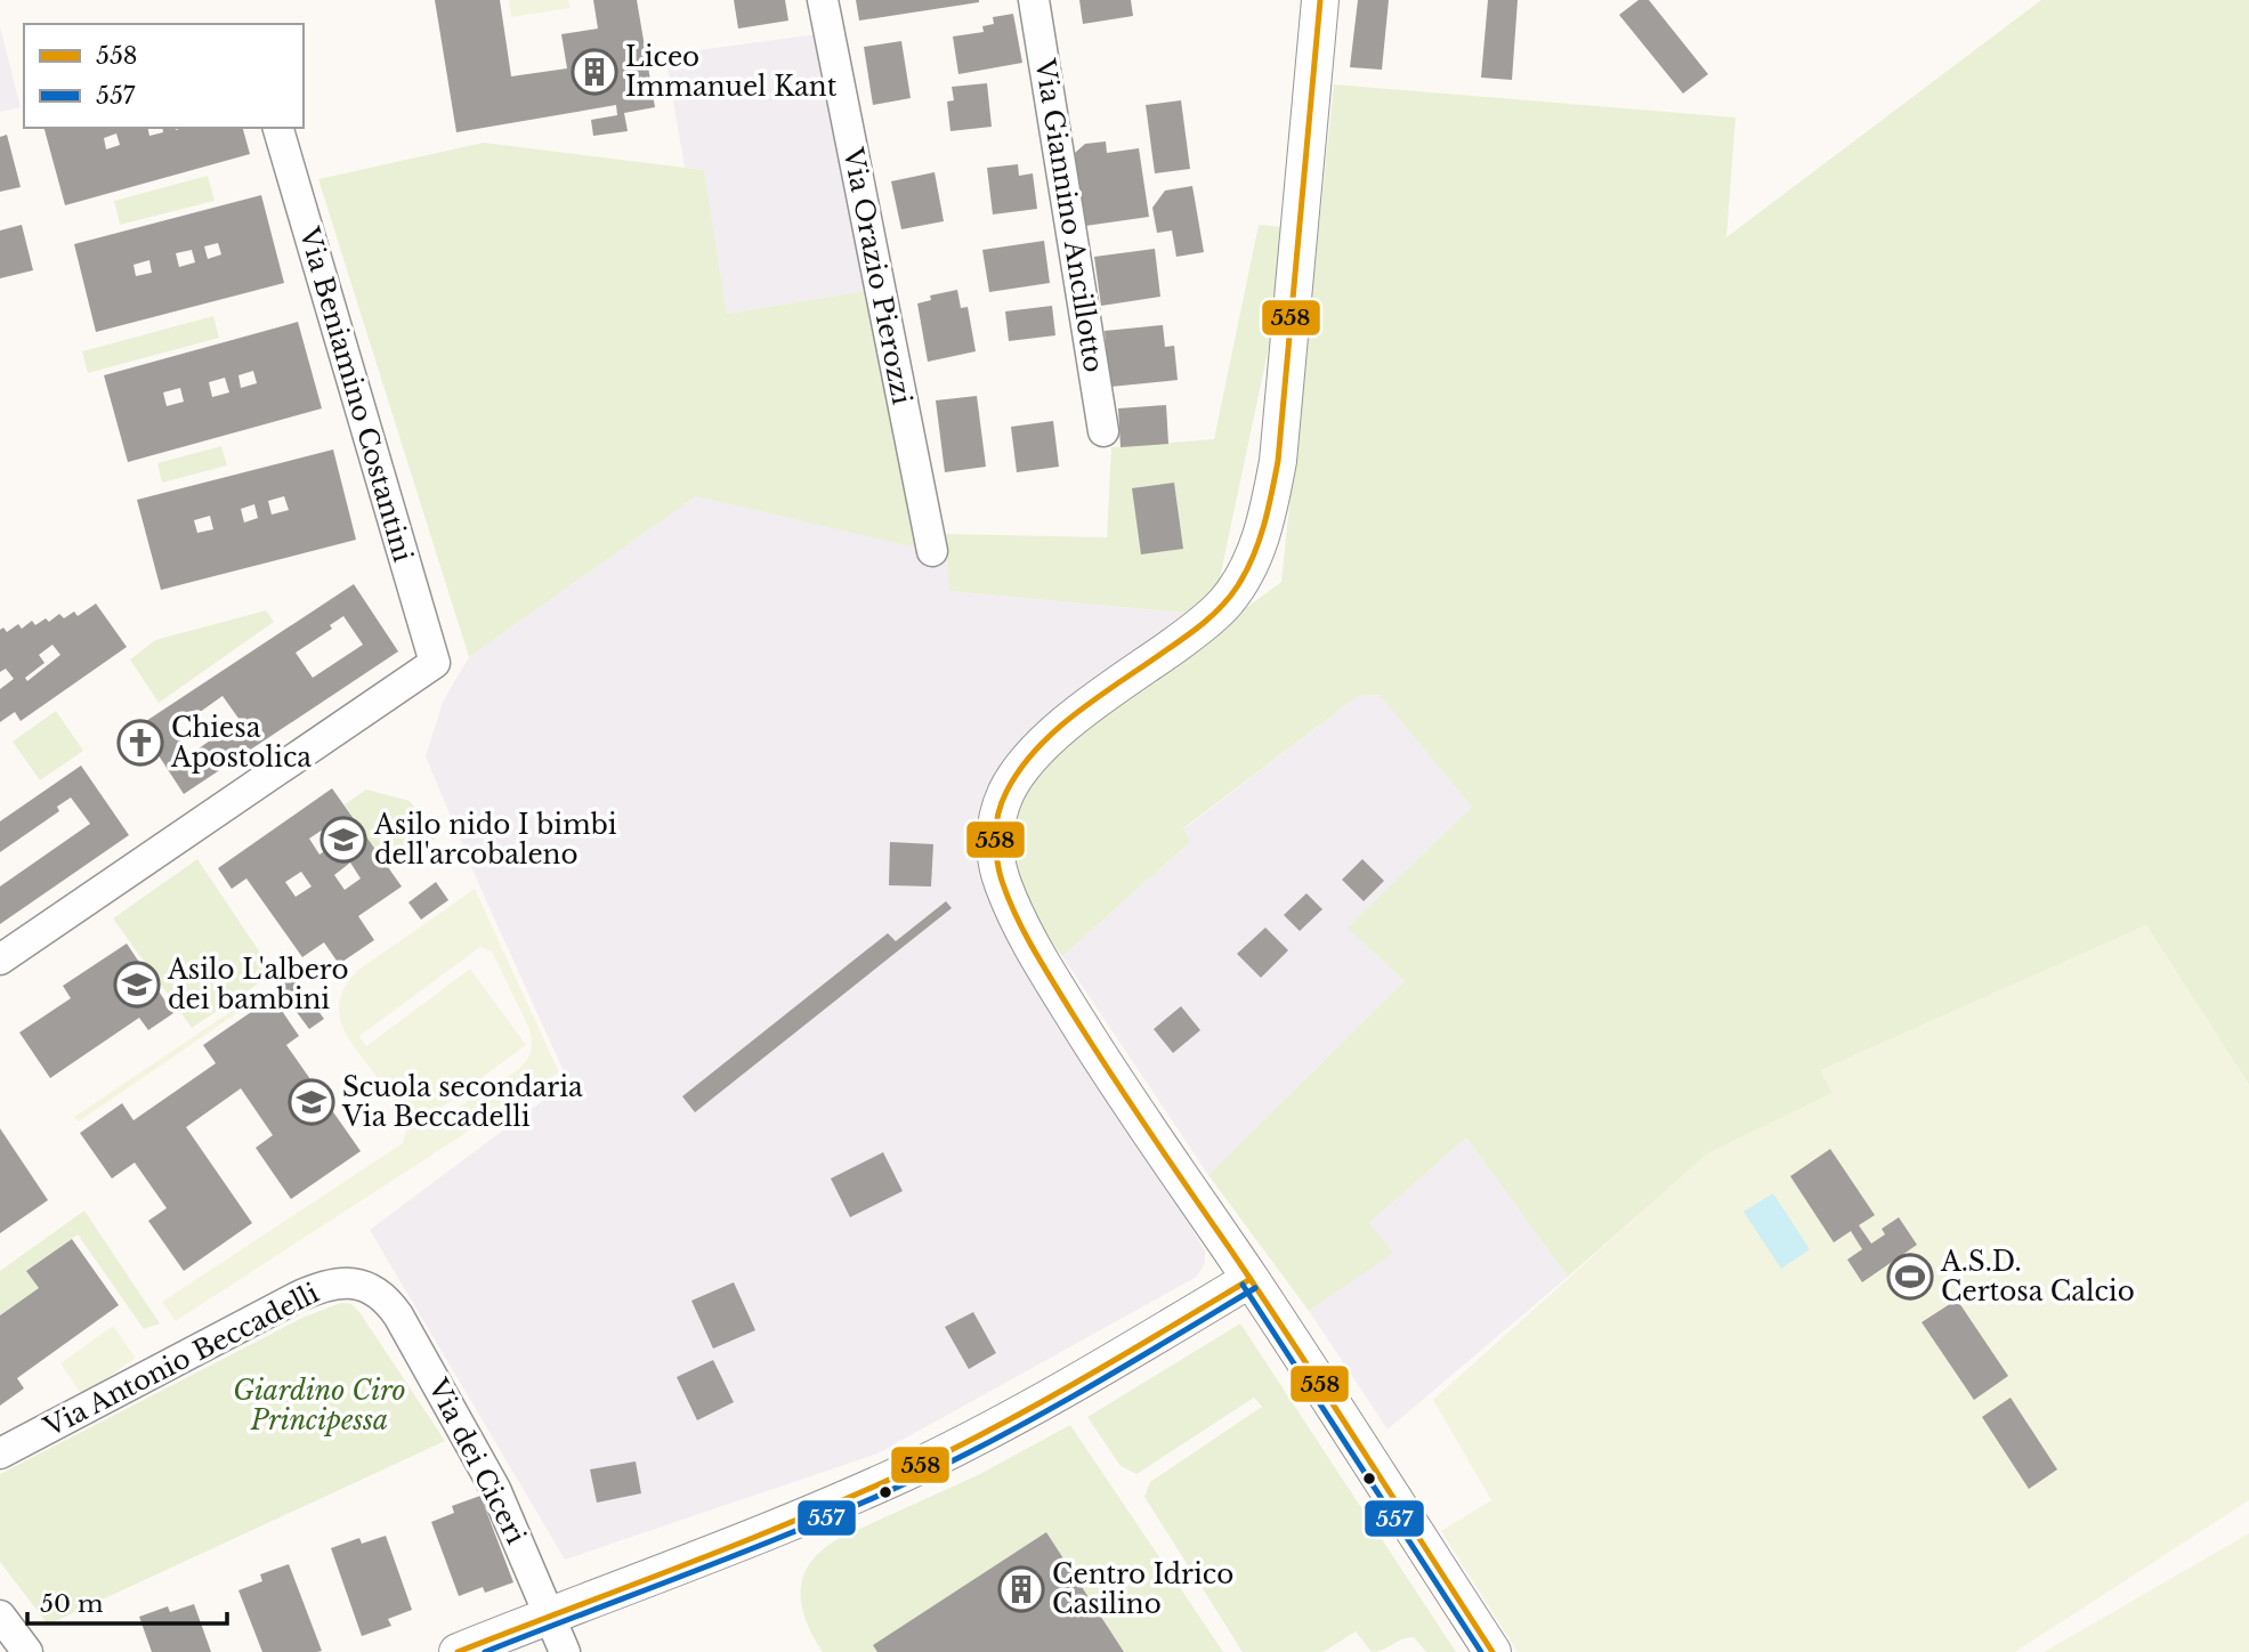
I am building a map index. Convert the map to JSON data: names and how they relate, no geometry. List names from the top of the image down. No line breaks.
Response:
{"streets":{"street":["Via Giannino Ancillotto","Via Orazio Pierozzi","Via Beniamino Costantini","Via Antonio Beccadelli","Via dei Ciceri"]},"crossings":[["Via Antonio Beccadelli","Via dei Ciceri"]],"parks":["Giardino Ciro Principessa"],"places":{"building":["Liceo Immanuel Kant","Centro Idrico Casilino"],"church":["Chiesa Apostolica"],"school or university":["Asilo nido I bimbi dell'arcobaleno","Asilo L'albero dei bambini","Scuola secondaria Via Beccadelli"],"sports":["A.S.D. Certosa Calcio"]},"lines":["transit line 558","transit line 557"],"legend":["558","557"],"scale_bar":"50 m"}
